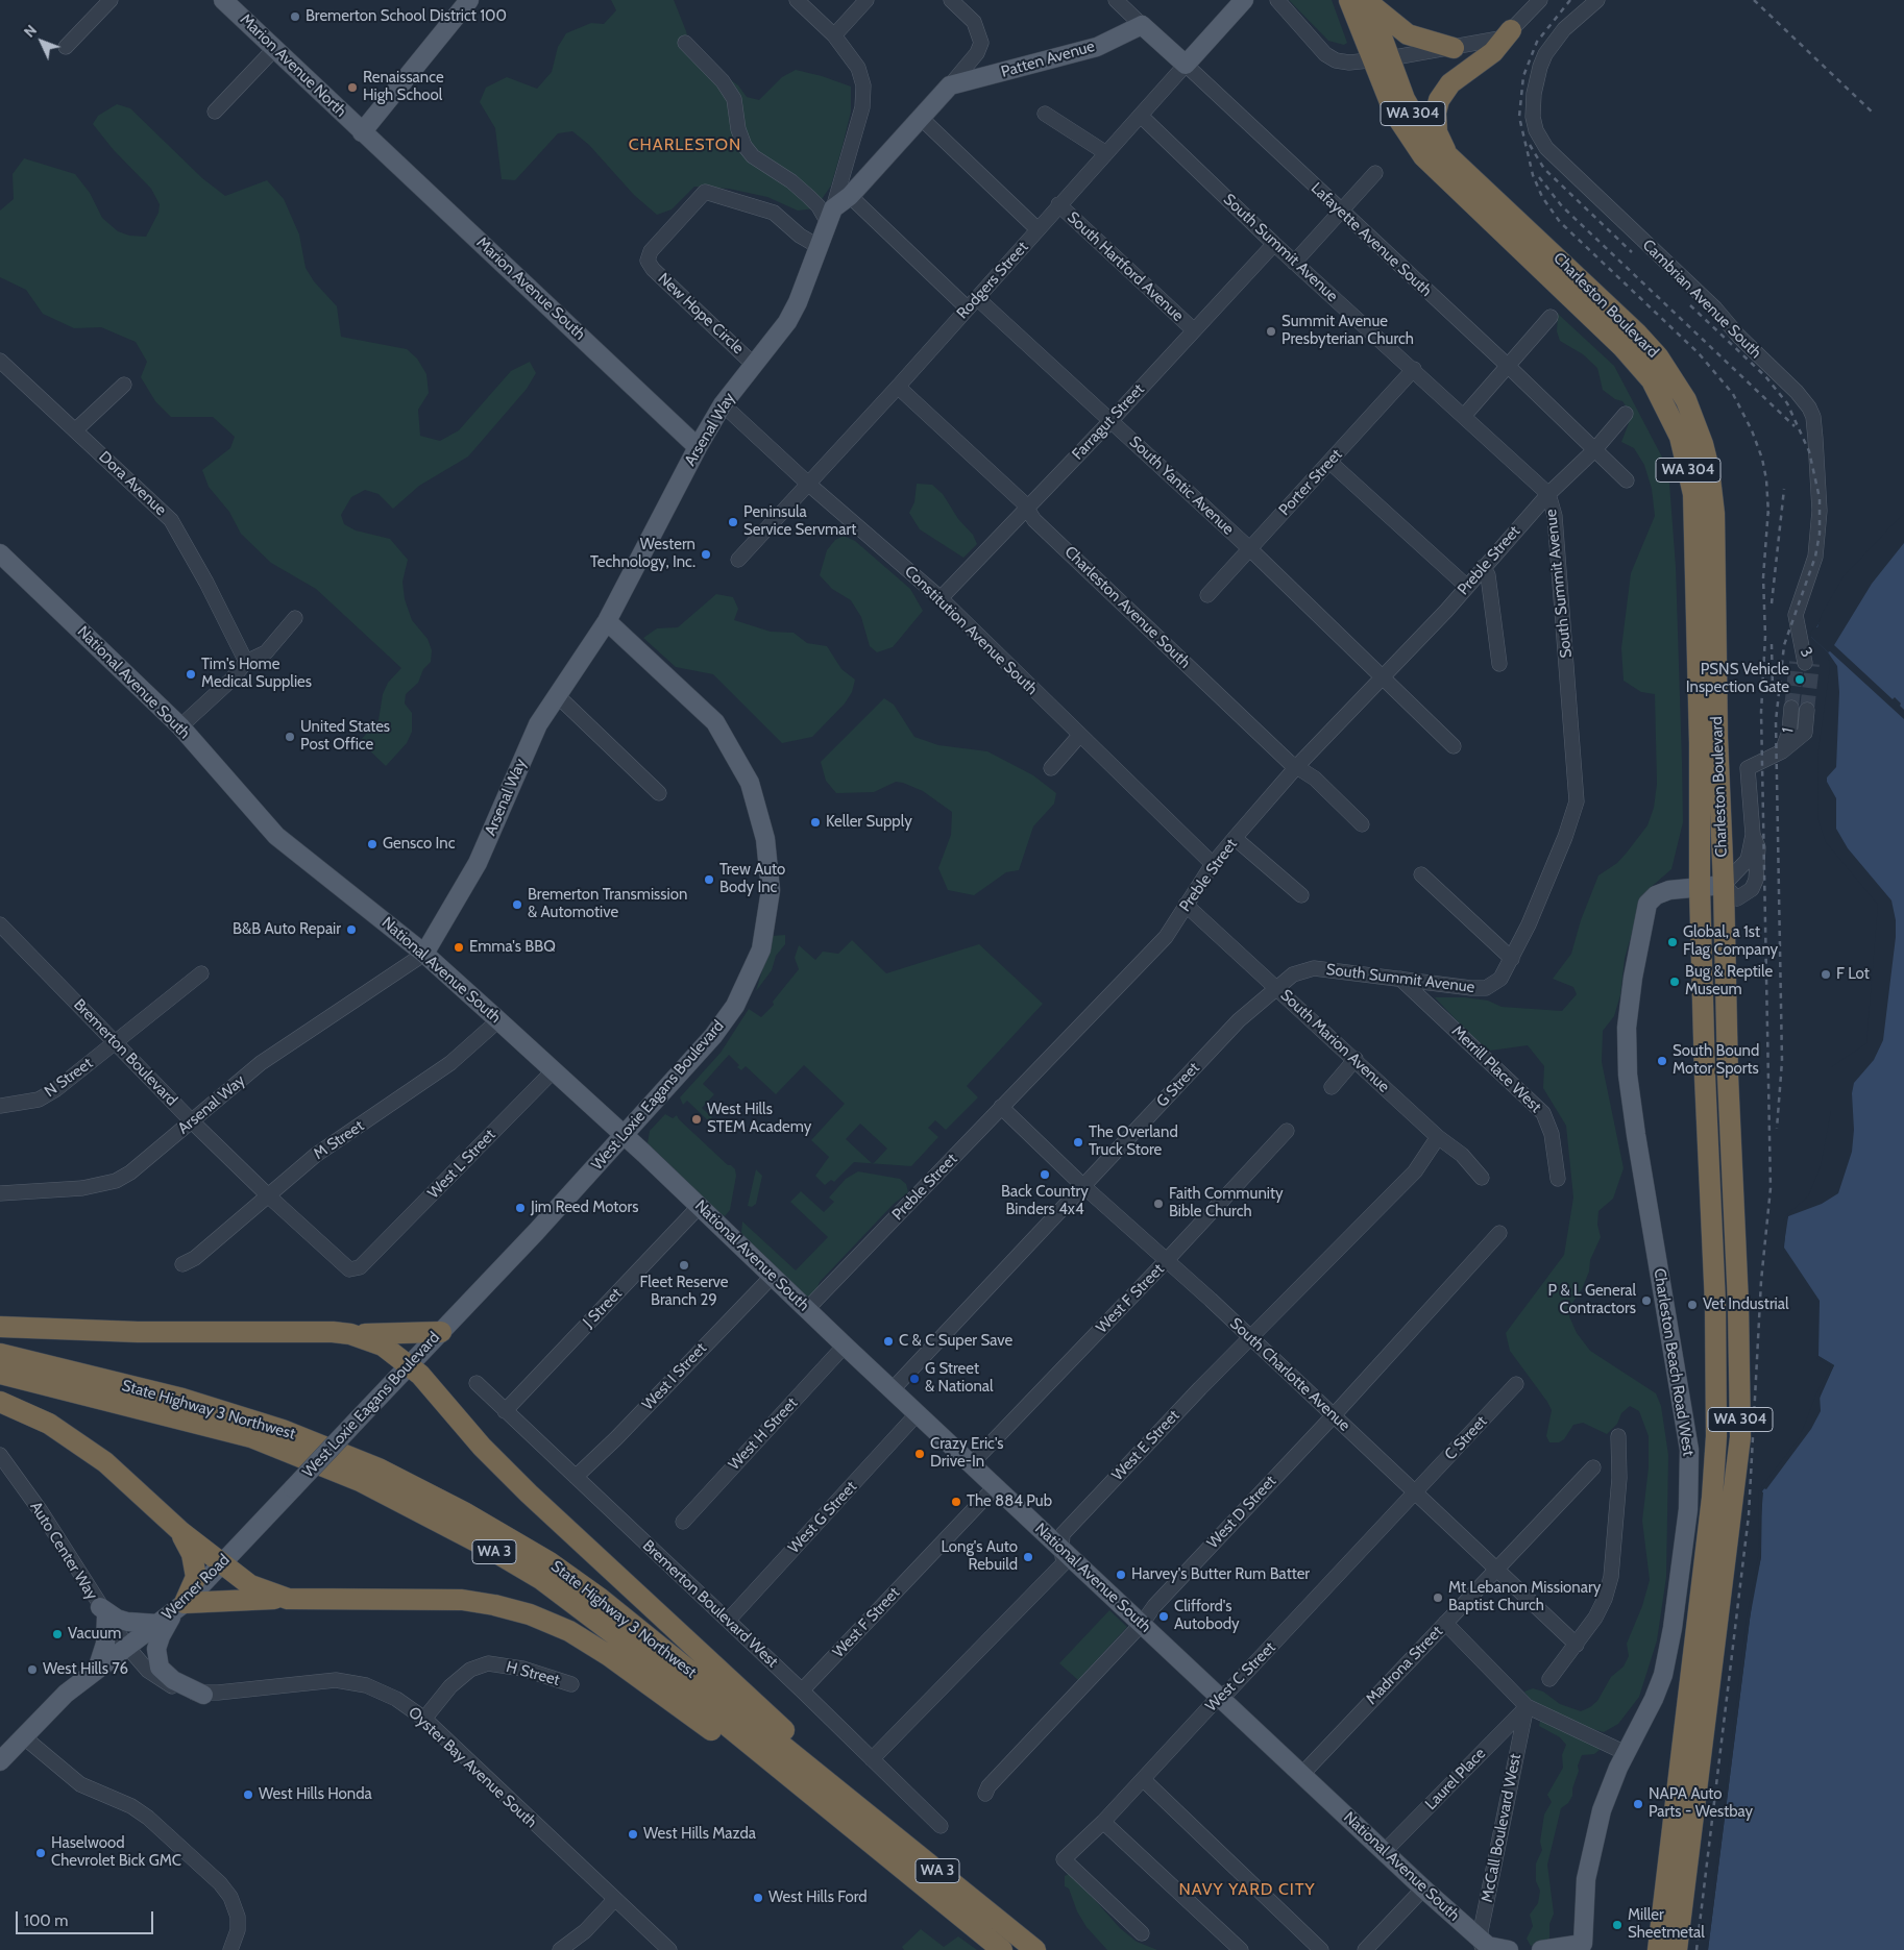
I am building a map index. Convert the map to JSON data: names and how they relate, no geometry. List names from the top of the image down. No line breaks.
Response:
{"streets":{"highway":["WA 304","Charleston Boulevard","State Highway 3 Northwest","WA 3"],"main road":["Patten Avenue","Marion Avenue North","Lafayette Avenue South","Rodgers Street","Marion Avenue South","Arsenal Way","National Avenue South","West Loxie Eagans Boulevard","Charleston Beach Road West","Werner Road"],"street":["South Summit Avenue","South Hartford Avenue","Cambrian Avenue South","New Hope Circle","Farragut Street","Porter Street","Dora Avenue","South Yantic Avenue","Preble Street","Charleston Avenue South","Constitution Avenue South","3","1","South Marion Avenue","Bremerton Boulevard","Merrill Place West","N Street","G Street","M Street","West L Street","West F Street","J Street","South Charlotte Avenue","West I Street","West H Street","C Street","West E Street","West D Street","West G Street","Auto Center Way","Bremerton Boulevard West","Madrona Street","H Street","West C Street","Oyster Bay Avenue South","Laurel Place","McCall Boulevard West"]},"crossings":[["Patten Avenue","Lafayette Avenue South"],["Marion Avenue North","Marion Avenue South"],["WA 304","Charleston Boulevard"],["WA 304","Charleston Beach Road West"],["Lafayette Avenue South","Rodgers Street"],["Lafayette Avenue South","Preble Street"],["South Summit Avenue","Rodgers Street"],["South Summit Avenue","Farragut Street"],["South Summit Avenue","Porter Street"],["South Summit Avenue","Preble Street"],["South Summit Avenue","South Marion Avenue"],["South Summit Avenue","Merrill Place West"],["South Summit Avenue","G Street"],["South Hartford Avenue","Rodgers Street"],["South Hartford Avenue","Farragut Street"],["Rodgers Street","South Yantic Avenue"],["Rodgers Street","Charleston Avenue South"],["Rodgers Street","Constitution Avenue South"],["Marion Avenue South","Arsenal Way"],["Cambrian Avenue South","3"],["Charleston Boulevard","Charleston Beach Road West"],["New Hope Circle","Arsenal Way"],["Farragut Street","South Yantic Avenue"],["Farragut Street","Charleston Avenue South"],["Farragut Street","Constitution Avenue South"],["Arsenal Way","Constitution Avenue South"],["Arsenal Way","National Avenue South"],["Arsenal Way","Bremerton Boulevard"],["Arsenal Way","West Loxie Eagans Boulevard"],["Porter Street","South Yantic Avenue"],["South Yantic Avenue","Preble Street"],["Preble Street","Charleston Avenue South"],["Preble Street","Constitution Avenue South"],["Preble Street","National Avenue South"],["Preble Street","South Marion Avenue"],["Preble Street","South Charlotte Avenue"],["National Avenue South","West Loxie Eagans Boulevard"],["National Avenue South","M Street"],["National Avenue South","West L Street"],["National Avenue South","West F Street"],["National Avenue South","J Street"],["National Avenue South","West I Street"],["National Avenue South","West H Street"],["National Avenue South","West E Street"],["National Avenue South","West D Street"],["National Avenue South","West G Street"],["National Avenue South","Madrona Street"],["National Avenue South","West C Street"],["National Avenue South","Laurel Place"],["National Avenue South","McCall Boulevard West"],["South Marion Avenue","G Street"],["South Marion Avenue","West E Street"],["Bremerton Boulevard","N Street"],["Bremerton Boulevard","M Street"],["Bremerton Boulevard","West L Street"],["G Street","South Charlotte Avenue"],["West Loxie Eagans Boulevard","Werner Road"],["West F Street","South Charlotte Avenue"],["West F Street","Bremerton Boulevard West"],["J Street","Bremerton Boulevard West"],["South Charlotte Avenue","C Street"],["South Charlotte Avenue","West E Street"],["South Charlotte Avenue","West D Street"],["South Charlotte Avenue","Madrona Street"],["South Charlotte Avenue","West C Street"],["West I Street","Bremerton Boulevard West"],["C Street","West C Street"],["West E Street","Bremerton Boulevard West"],["West G Street","Bremerton Boulevard West"],["Auto Center Way","Werner Road"],["Auto Center Way","Oyster Bay Avenue South"],["Werner Road","Oyster Bay Avenue South"],["H Street","Oyster Bay Avenue South"],["Laurel Place","McCall Boulevard West"]],"districts":["CHARLESTON","NAVY YARD CITY"],"places":["Bremerton School District 100","Renaissance High School","Summit Avenue Presbyterian Church","Peninsula Service Servmart","Western Technology, Inc.","Tim's Home Medical Supplies","PSNS Vehicle Inspection Gate","United States Post Office","Keller Supply","Gensco Inc","Trew Auto Body Inc","Bremerton Transmission & Automotive","B&B Auto Repair","Global, a 1st Flag Company","Emma's BBQ","F Lot","Bug & Reptile Museum","South Bound Motor Sports","West Hills STEM Academy","The Overland Truck Store","Back Country Binders 4x4","Faith Community Bible Church","Jim Reed Motors","Fleet Reserve Branch 29","P & L General Contractors","Vet Industrial","C & C Super Save","G Street & National","Crazy Eric's Drive-In","The 884 Pub","Long's Auto Rebuild","Harvey's Butter Rum Batter","Mt Lebanon Missionary Baptist Church","Clifford's Autobody","Vacuum","West Hills 76","West Hills Honda","NAPA Auto Parts - Westbay","West Hills Mazda","Haselwood Chevrolet Bick GMC","West Hills Ford","Miller Sheetmetal"],"scale_bar":"100 m","north":"top left"}
